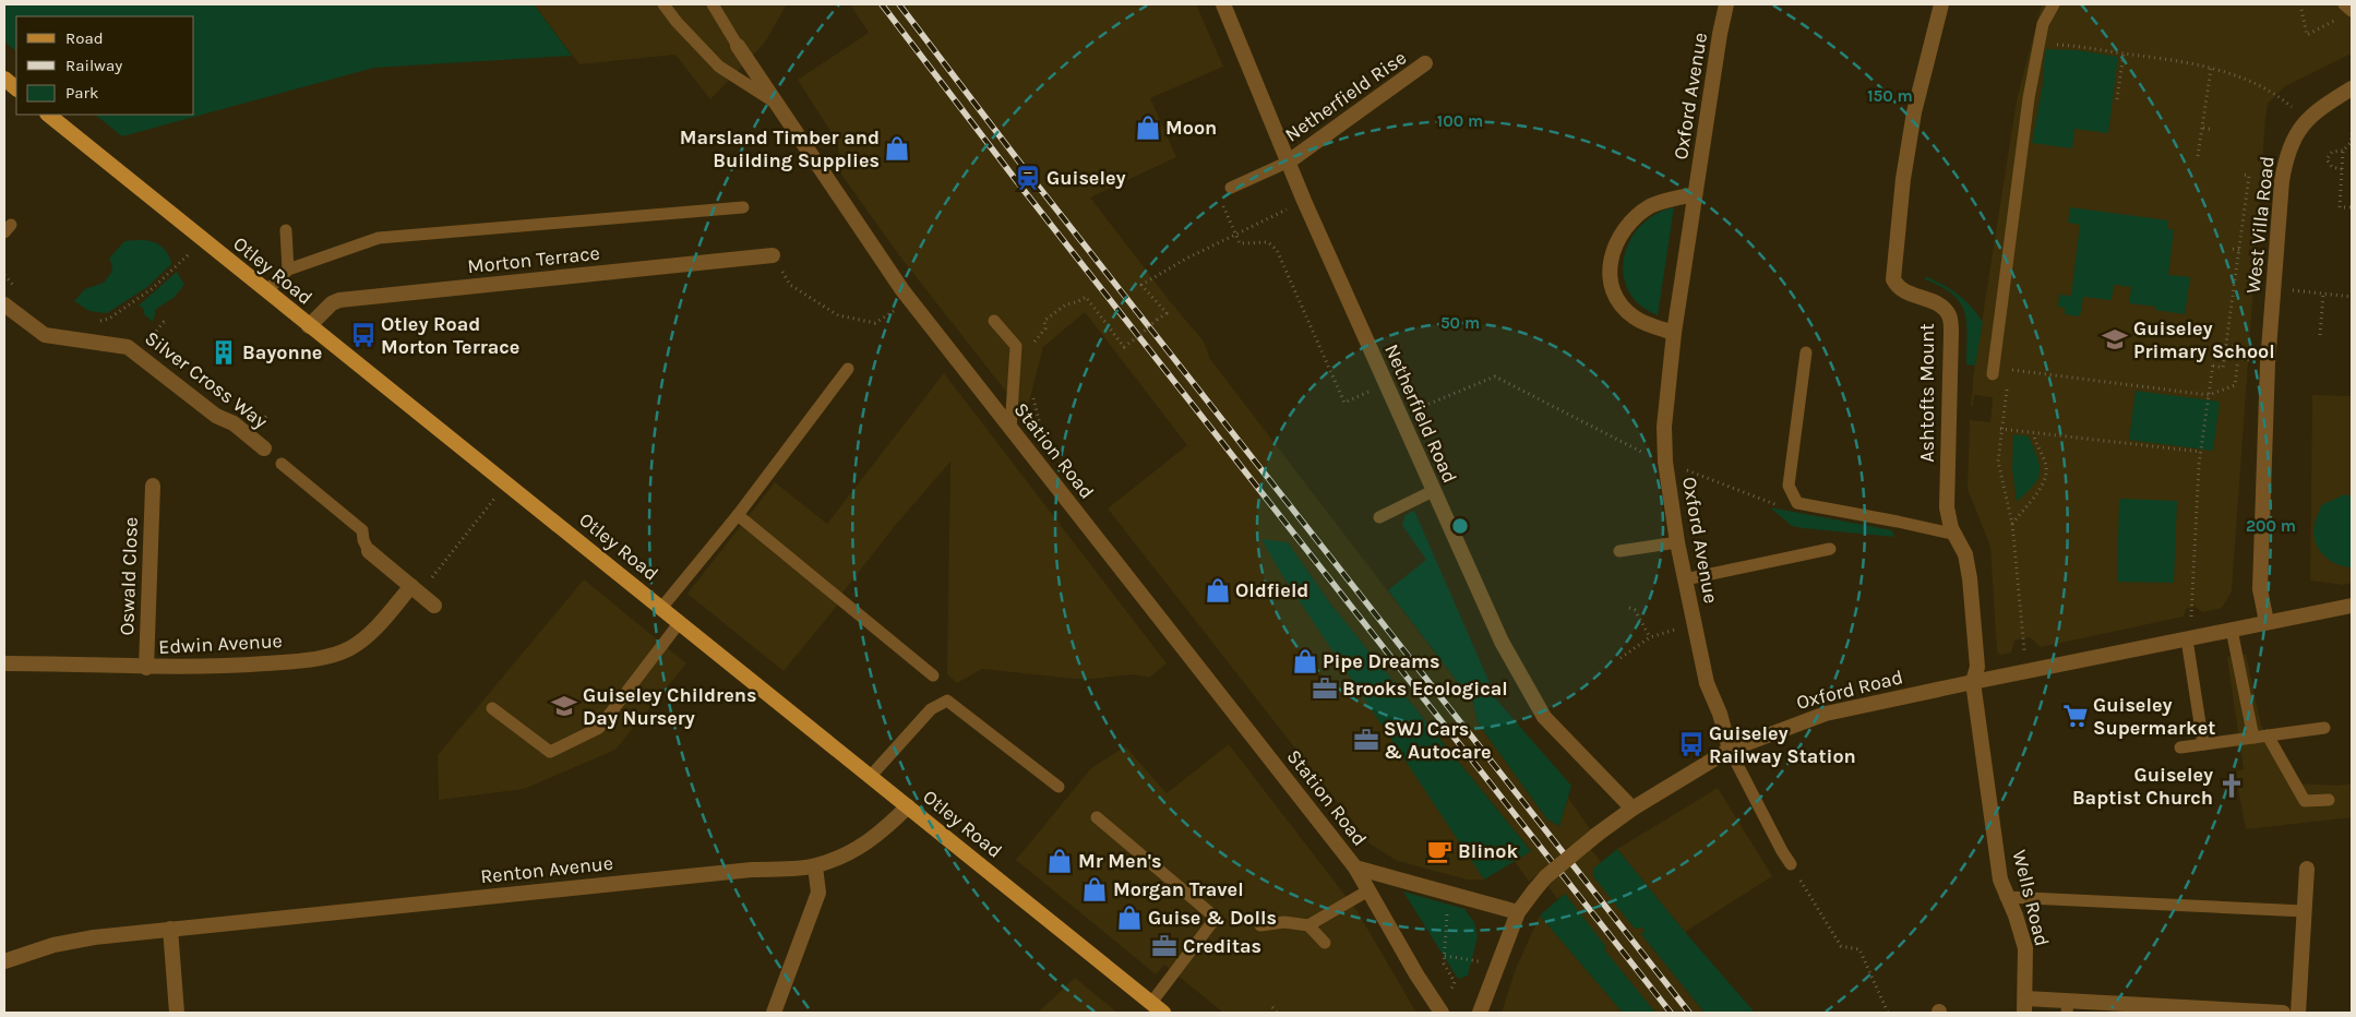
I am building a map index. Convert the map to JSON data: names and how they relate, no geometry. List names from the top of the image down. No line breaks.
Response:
{"streets":{"main road":["Otley Road"],"street":["Netherfield Rise","Oxford Avenue","West Villa Road","Morton Terrace","Silver Cross Way","Ashtofts Mount","Netherfield Road","Station Road","Oswald Close","Edwin Avenue","Oxford Road","Renton Avenue","Wells Road"]},"crossings":[["Netherfield Rise","Netherfield Road"],["Oxford Avenue","Oxford Road"],["West Villa Road","Oxford Road"],["Morton Terrace","Otley Road"],["Otley Road","Renton Avenue"],["Ashtofts Mount","Oxford Road"],["Ashtofts Mount","Wells Road"],["Netherfield Road","Oxford Road"],["Station Road","Oxford Road"],["Oswald Close","Edwin Avenue"],["Oxford Road","Wells Road"]],"places":{"shop":["Moon","Marsland Timber and Building Supplies","Oldfield","Pipe Dreams","Mr Men's","Morgan Travel","Guise & Dolls"],"station":["Guiseley"],"bus stop":["Otley Road Morton Terrace","Guiseley Railway Station"],"school or university":["Guiseley Primary School","Guiseley Childrens Day Nursery"],"building":["Bayonne"],"office":["Brooks Ecological","SWJ Cars & Autocare","Creditas"],"supermarket":["Guiseley Supermarket"],"church":["Guiseley Baptist Church"],"cafe":["Blinok"]},"legend":["Road","Railway","Park"],"rings":["150 m","100 m","50 m","200 m"]}
